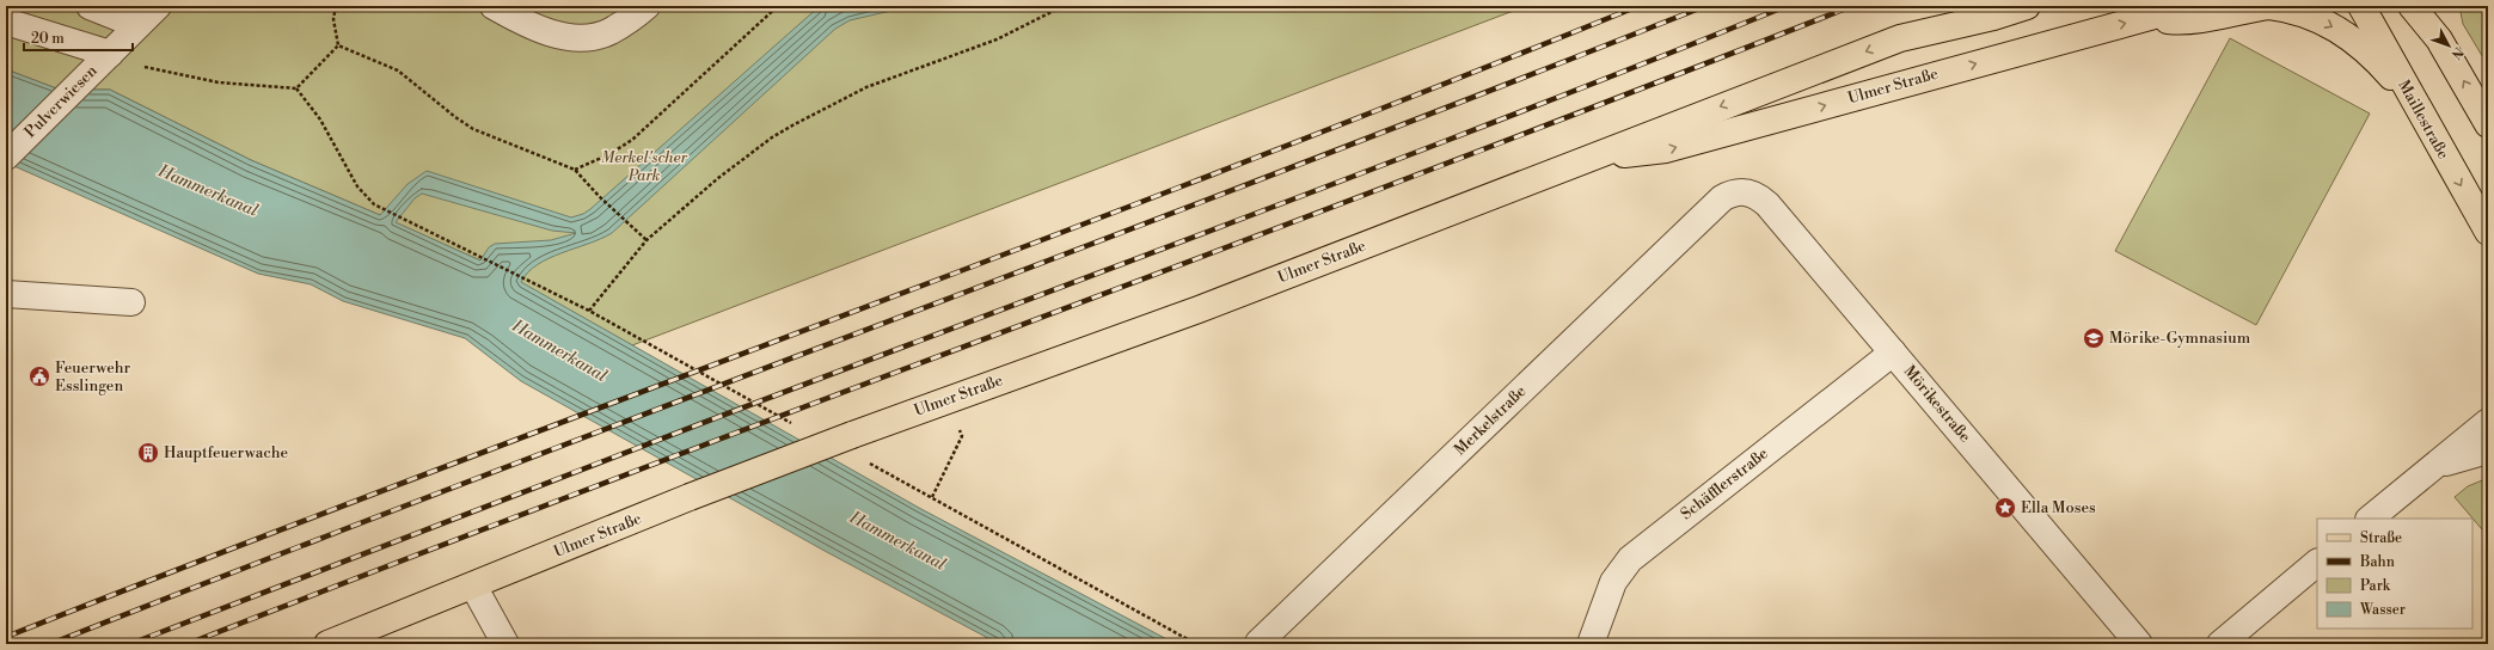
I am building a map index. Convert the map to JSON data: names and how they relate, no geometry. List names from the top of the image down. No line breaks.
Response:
{"streets":{"main road":["Ulmer Straße","Maillestraße"],"street":["Pulverwiesen","Mörikestraße","Merkelstraße","Schäfflerstraße"]},"crossings":[["Mörikestraße","Merkelstraße"],["Mörikestraße","Schäfflerstraße"]],"water":["Hammerkanal"],"parks":["Merkel'scher Park"],"places":{"school or university":["Mörike-Gymnasium"],"public building":["Feuerwehr Esslingen"],"building":["Hauptfeuerwache"],"place":["Ella Moses"]},"legend":["Straße","Bahn","Park","Wasser"],"scale_bar":"20 m","north":"bottom right"}
